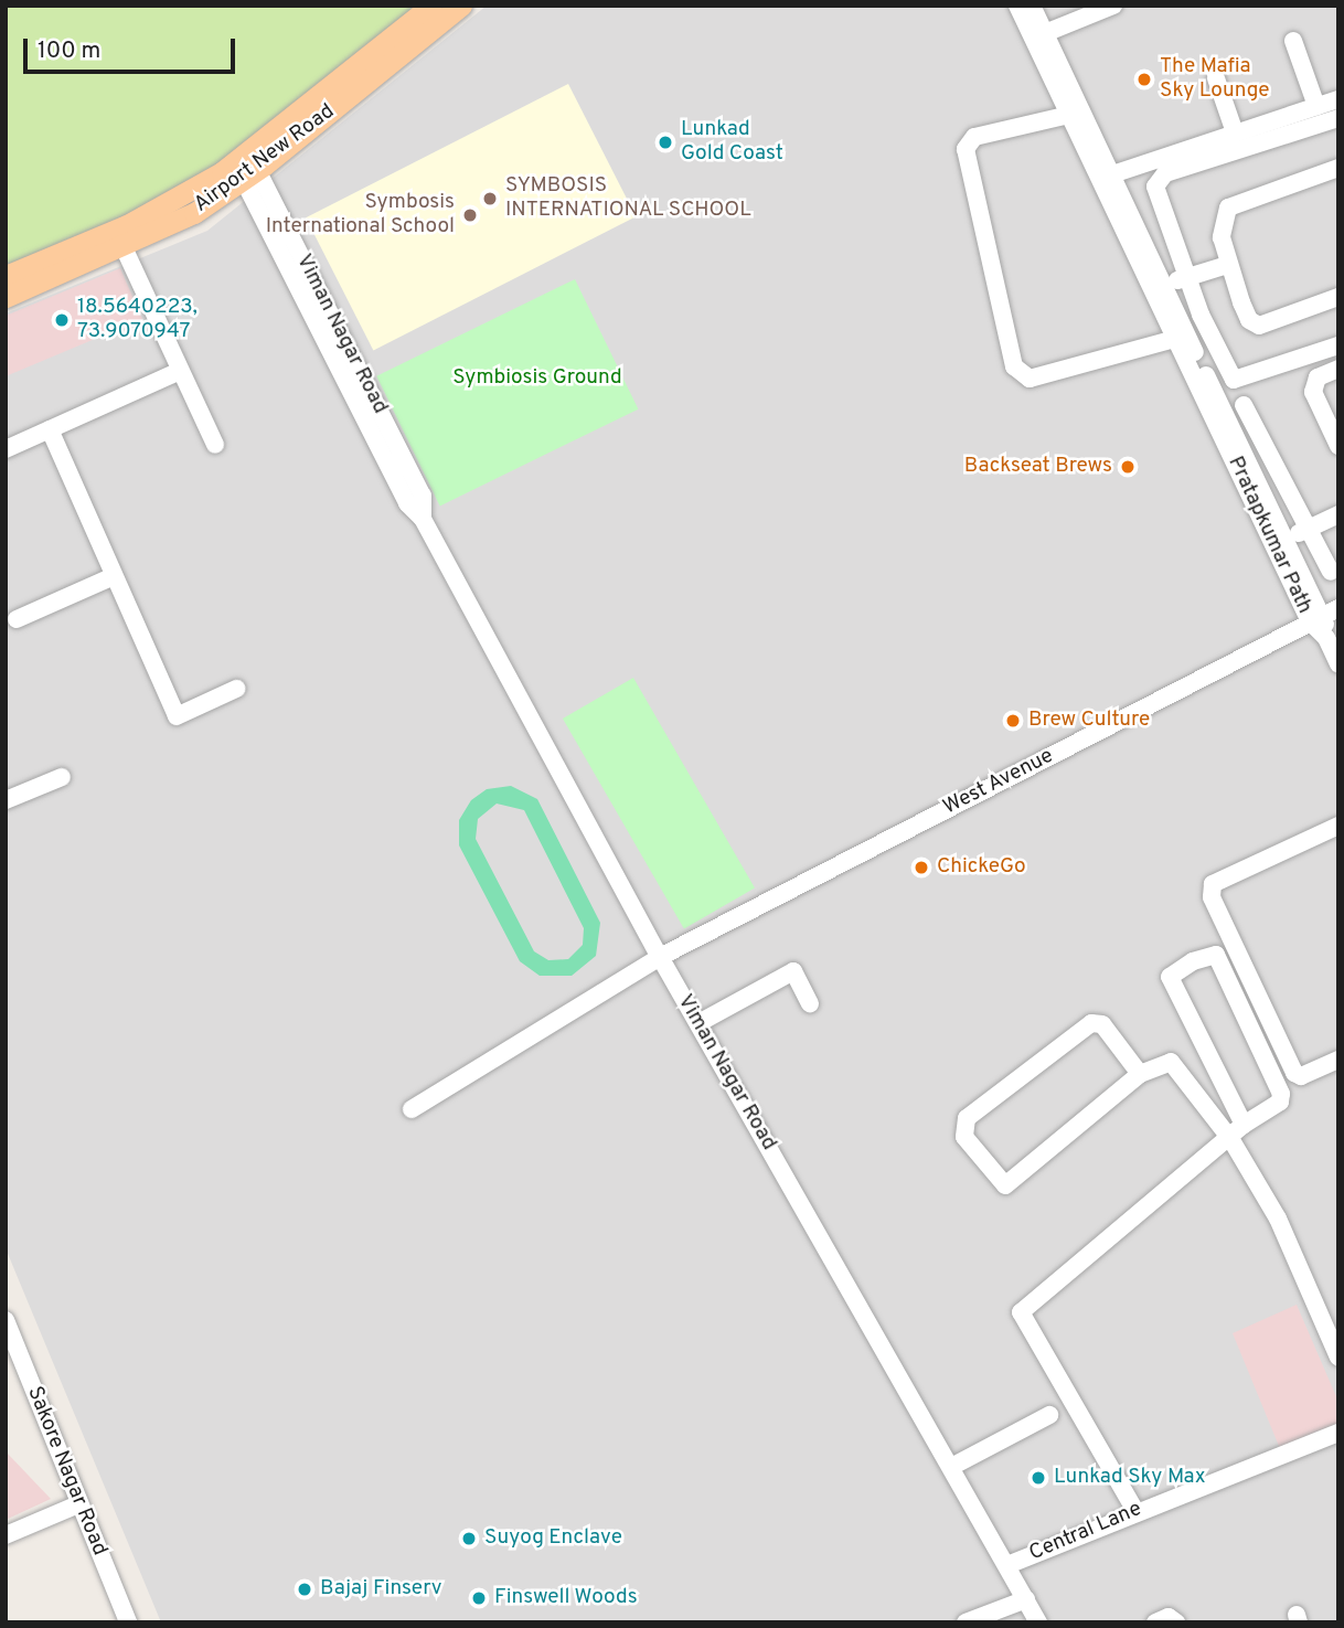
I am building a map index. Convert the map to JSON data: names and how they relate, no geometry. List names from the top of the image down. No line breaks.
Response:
{"streets":{"main road":["Airport New Road"],"street":["Viman Nagar Road","Pratapkumar Path","West Avenue","Sakore Nagar Road","Central Lane"]},"crossings":[["Airport New Road","Viman Nagar Road"],["Viman Nagar Road","West Avenue"],["Viman Nagar Road","Central Lane"],["Pratapkumar Path","West Avenue"]],"parks":["Symbiosis Ground"],"places":["The Mafia Sky Lounge","Lunkad Gold Coast","SYMBOSIS INTERNATIONAL SCHOOL","Symbosis International School","18.5640223, 73.9070947","Backseat Brews","Brew Culture","ChickeGo","Lunkad Sky Max","Suyog Enclave","Bajaj Finserv","Finswell Woods"],"scale_bar":"100 m"}
